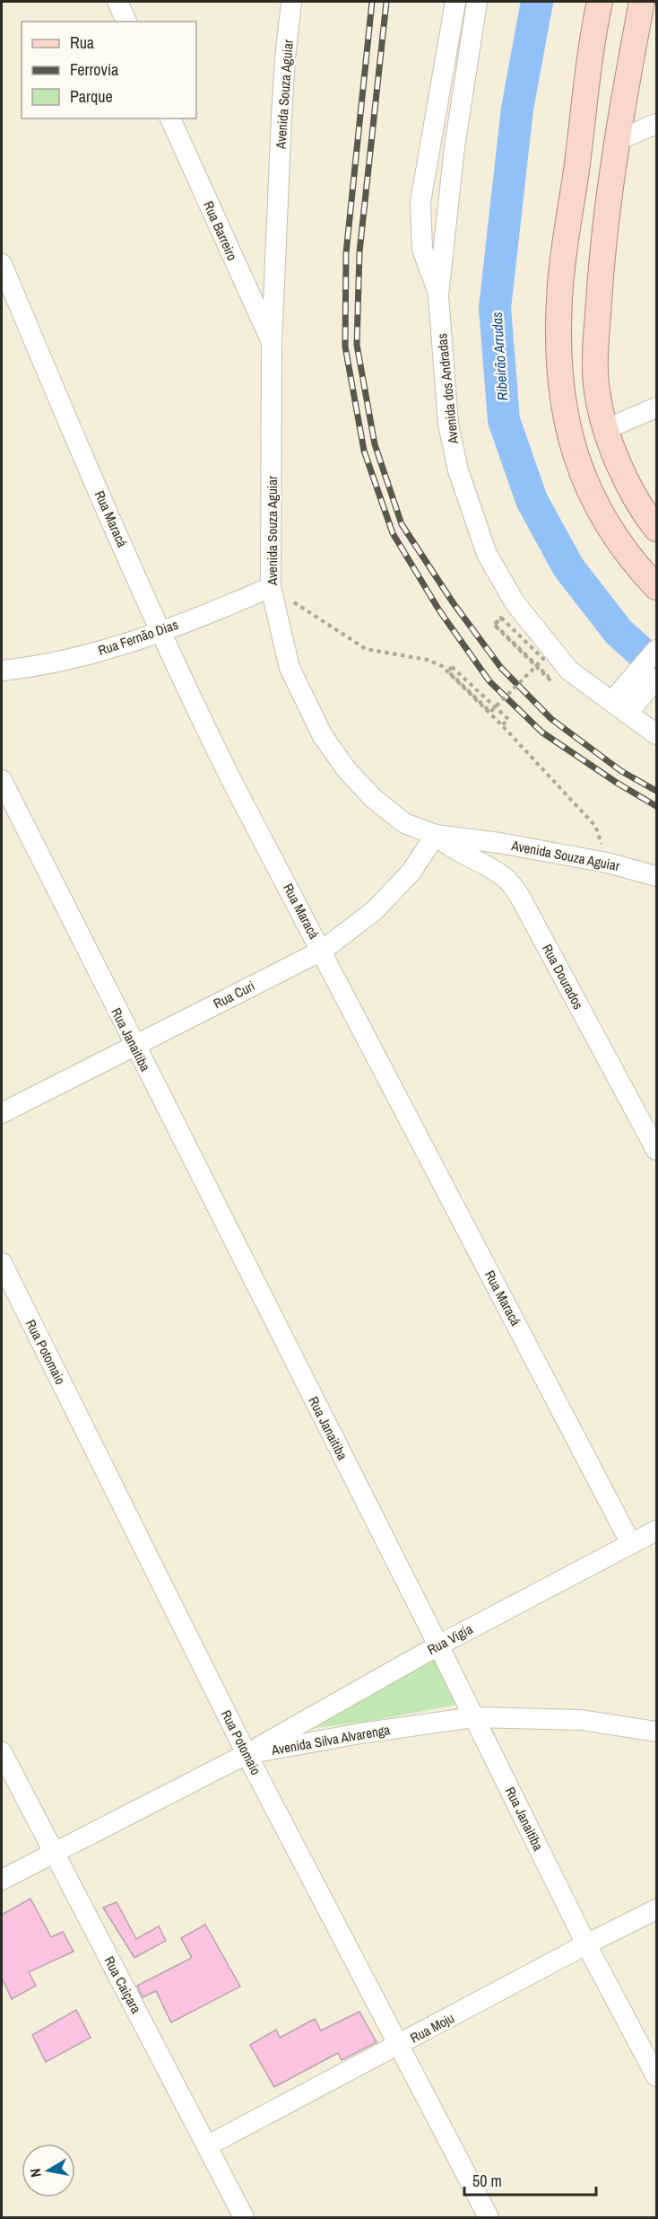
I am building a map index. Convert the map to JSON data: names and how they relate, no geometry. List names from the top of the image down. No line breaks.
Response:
{"streets":{"street":["Avenida Souza Aguiar","Rua Barreiro","Avenida dos Andradas","Rua Maracá","Rua Fernão Dias","Rua Dourados","Rua Curi","Rua Janaitiba","Rua Potomaio","Rua Vigia","Avenida Silva Alvarenga","Rua Caiçara","Rua Moju"]},"crossings":[["Avenida Souza Aguiar","Rua Barreiro"],["Avenida Souza Aguiar","Rua Fernão Dias"],["Avenida Souza Aguiar","Rua Dourados"],["Avenida Souza Aguiar","Rua Curi"],["Rua Maracá","Rua Fernão Dias"],["Rua Maracá","Rua Curi"],["Rua Maracá","Rua Vigia"],["Rua Dourados","Rua Curi"],["Rua Curi","Rua Janaitiba"],["Rua Janaitiba","Rua Vigia"],["Rua Janaitiba","Avenida Silva Alvarenga"],["Rua Janaitiba","Rua Moju"],["Rua Potomaio","Rua Vigia"],["Rua Potomaio","Avenida Silva Alvarenga"],["Rua Potomaio","Rua Moju"],["Rua Vigia","Avenida Silva Alvarenga"],["Avenida Silva Alvarenga","Rua Caiçara"],["Rua Caiçara","Rua Moju"]],"water":["Ribeirão Arrudas"],"legend":["Rua","Ferrovia","Parque"],"scale_bar":"50 m","north":"left"}
